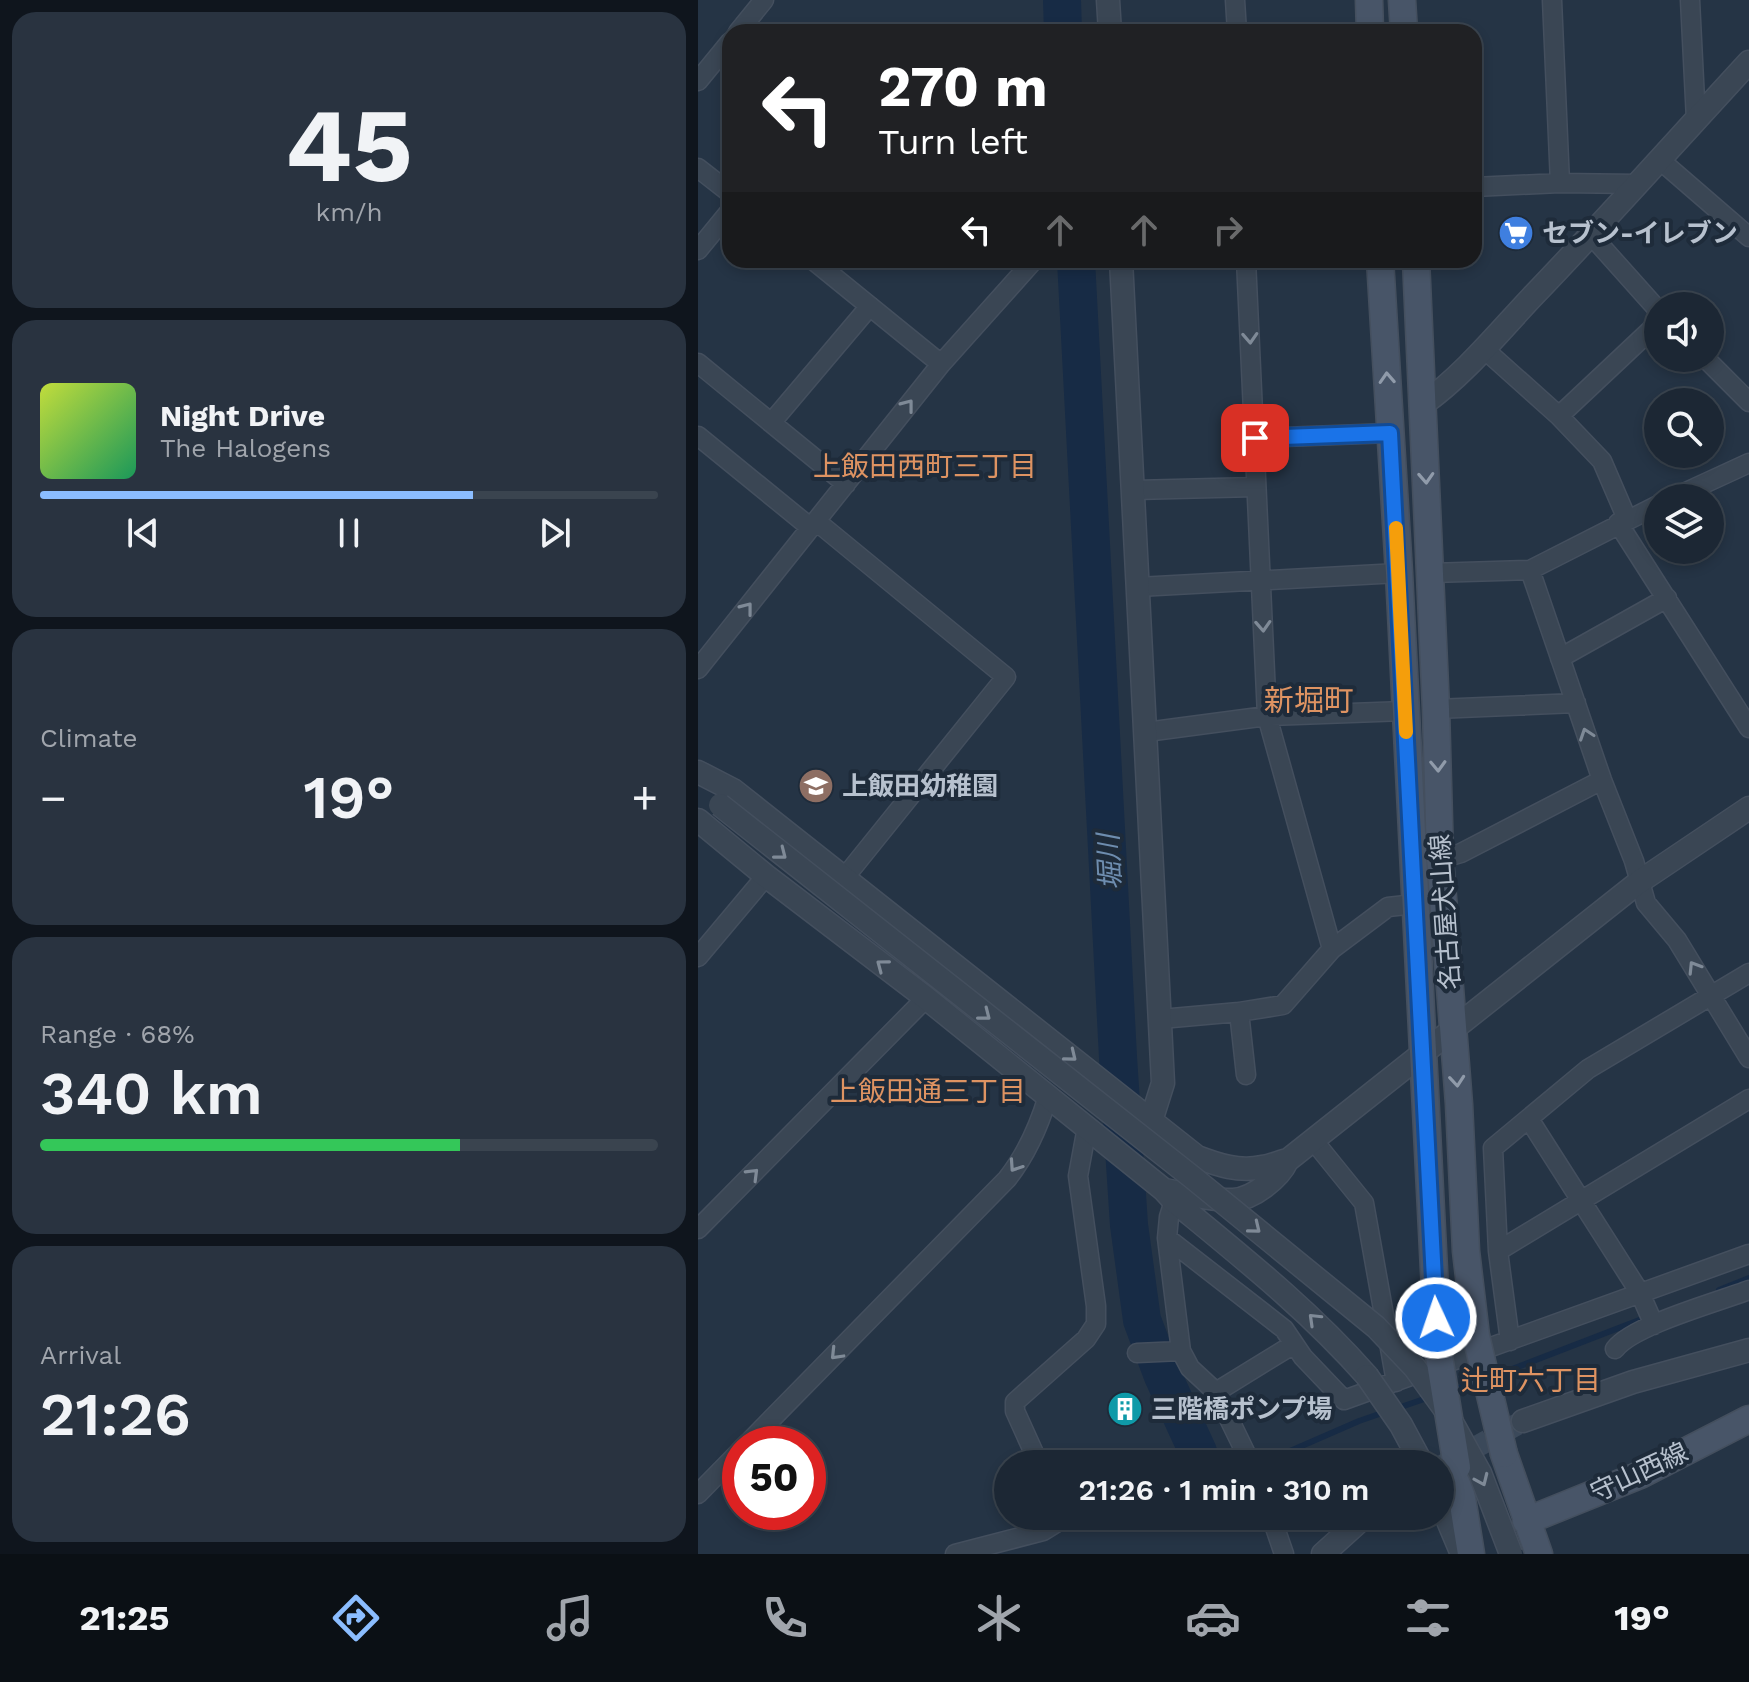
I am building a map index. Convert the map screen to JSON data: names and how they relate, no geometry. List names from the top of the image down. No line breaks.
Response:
{"streets":{"main road":["名古屋犬山線","守山西線"]},"crossings":[["名古屋犬山線","守山西線"]],"districts":["上飯田西町三丁目","新堀町","上飯田通三丁目","辻町六丁目"],"water":["堀川"],"places":{"supermarket":["セブン-イレブン"],"school or university":["上飯田幼稚園"],"building":["三階橋ポンプ場"]},"page":{"tile":[["45","km/h"],"Climate",["Range · 68%","340 km"],["Arrival","21:26"]],"turn":["270 m","Turn left"],"song":["Night Drive","The Halogens"],"heat":["−","19°","+"],"limit":"50","trip":"21:26 · 1 min · 310 m","tabs":["21:25","19°"]}}
